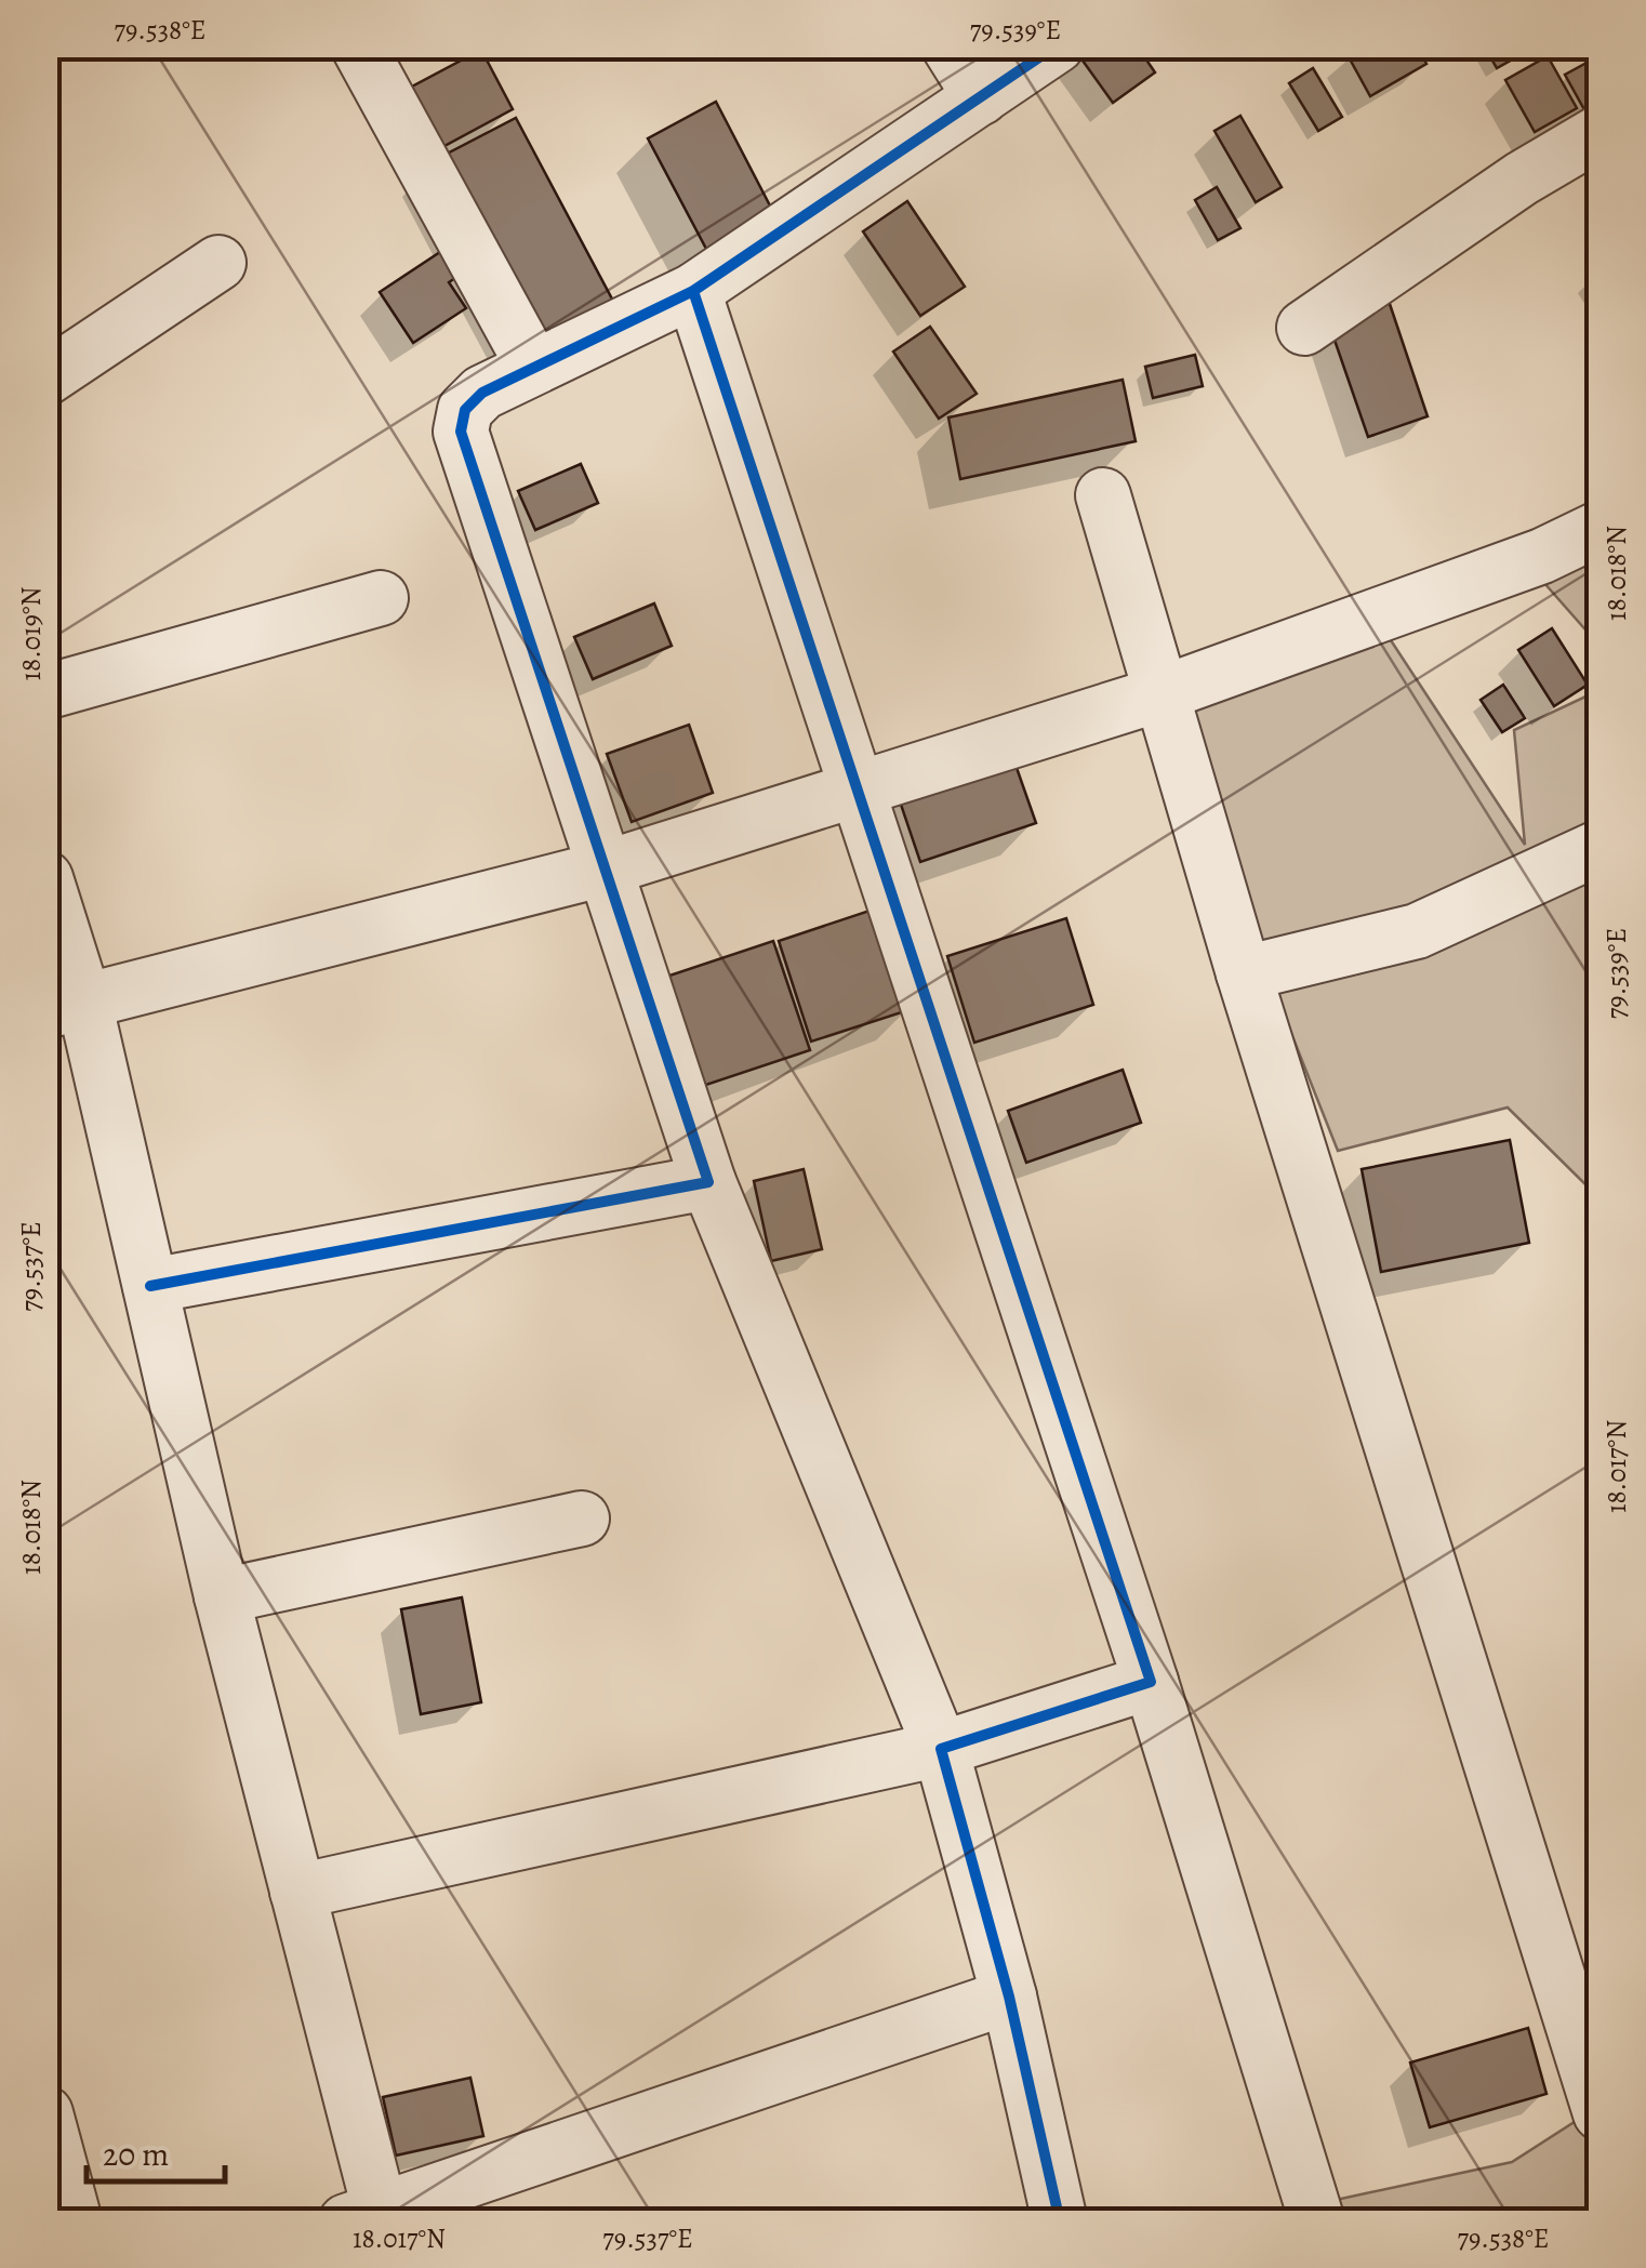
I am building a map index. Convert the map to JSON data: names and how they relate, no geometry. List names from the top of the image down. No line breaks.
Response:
{"scale_bar":"20 m","coordinates":["79.538°E","79.539°E","18.018°N","18.019°N","79.537°E","18.017°N"]}
